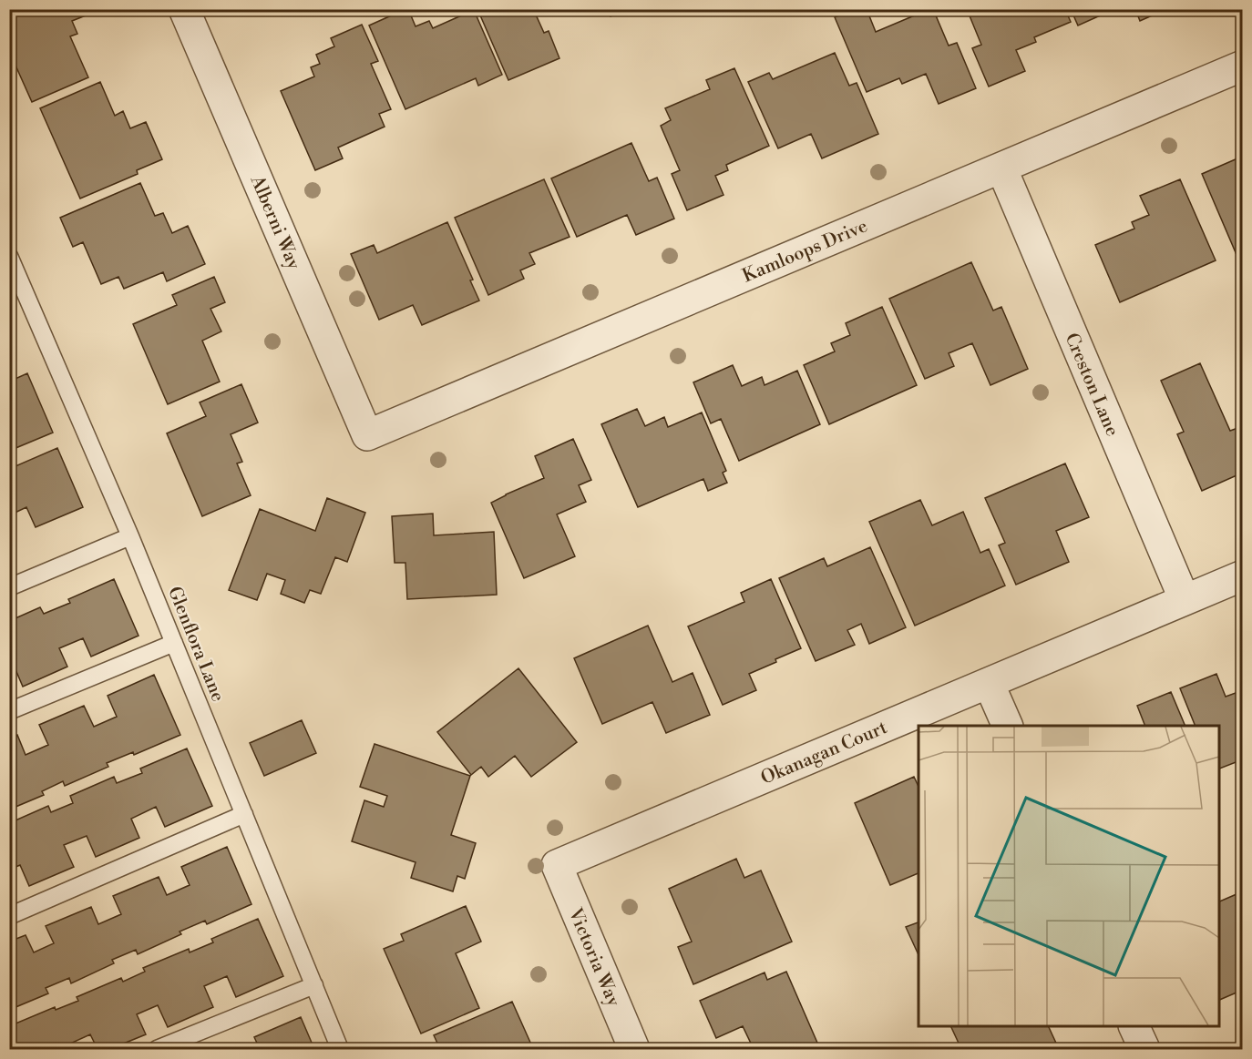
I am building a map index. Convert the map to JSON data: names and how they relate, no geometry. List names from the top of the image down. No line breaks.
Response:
{"streets":{"street":["Alberni Way","Kamloops Drive","Creston Lane","Okanagan Court","Victoria Way"],"lane":["Glenflora Lane"]},"crossings":[["Alberni Way","Kamloops Drive"],["Kamloops Drive","Creston Lane"],["Creston Lane","Okanagan Court"],["Okanagan Court","Victoria Way"]]}
